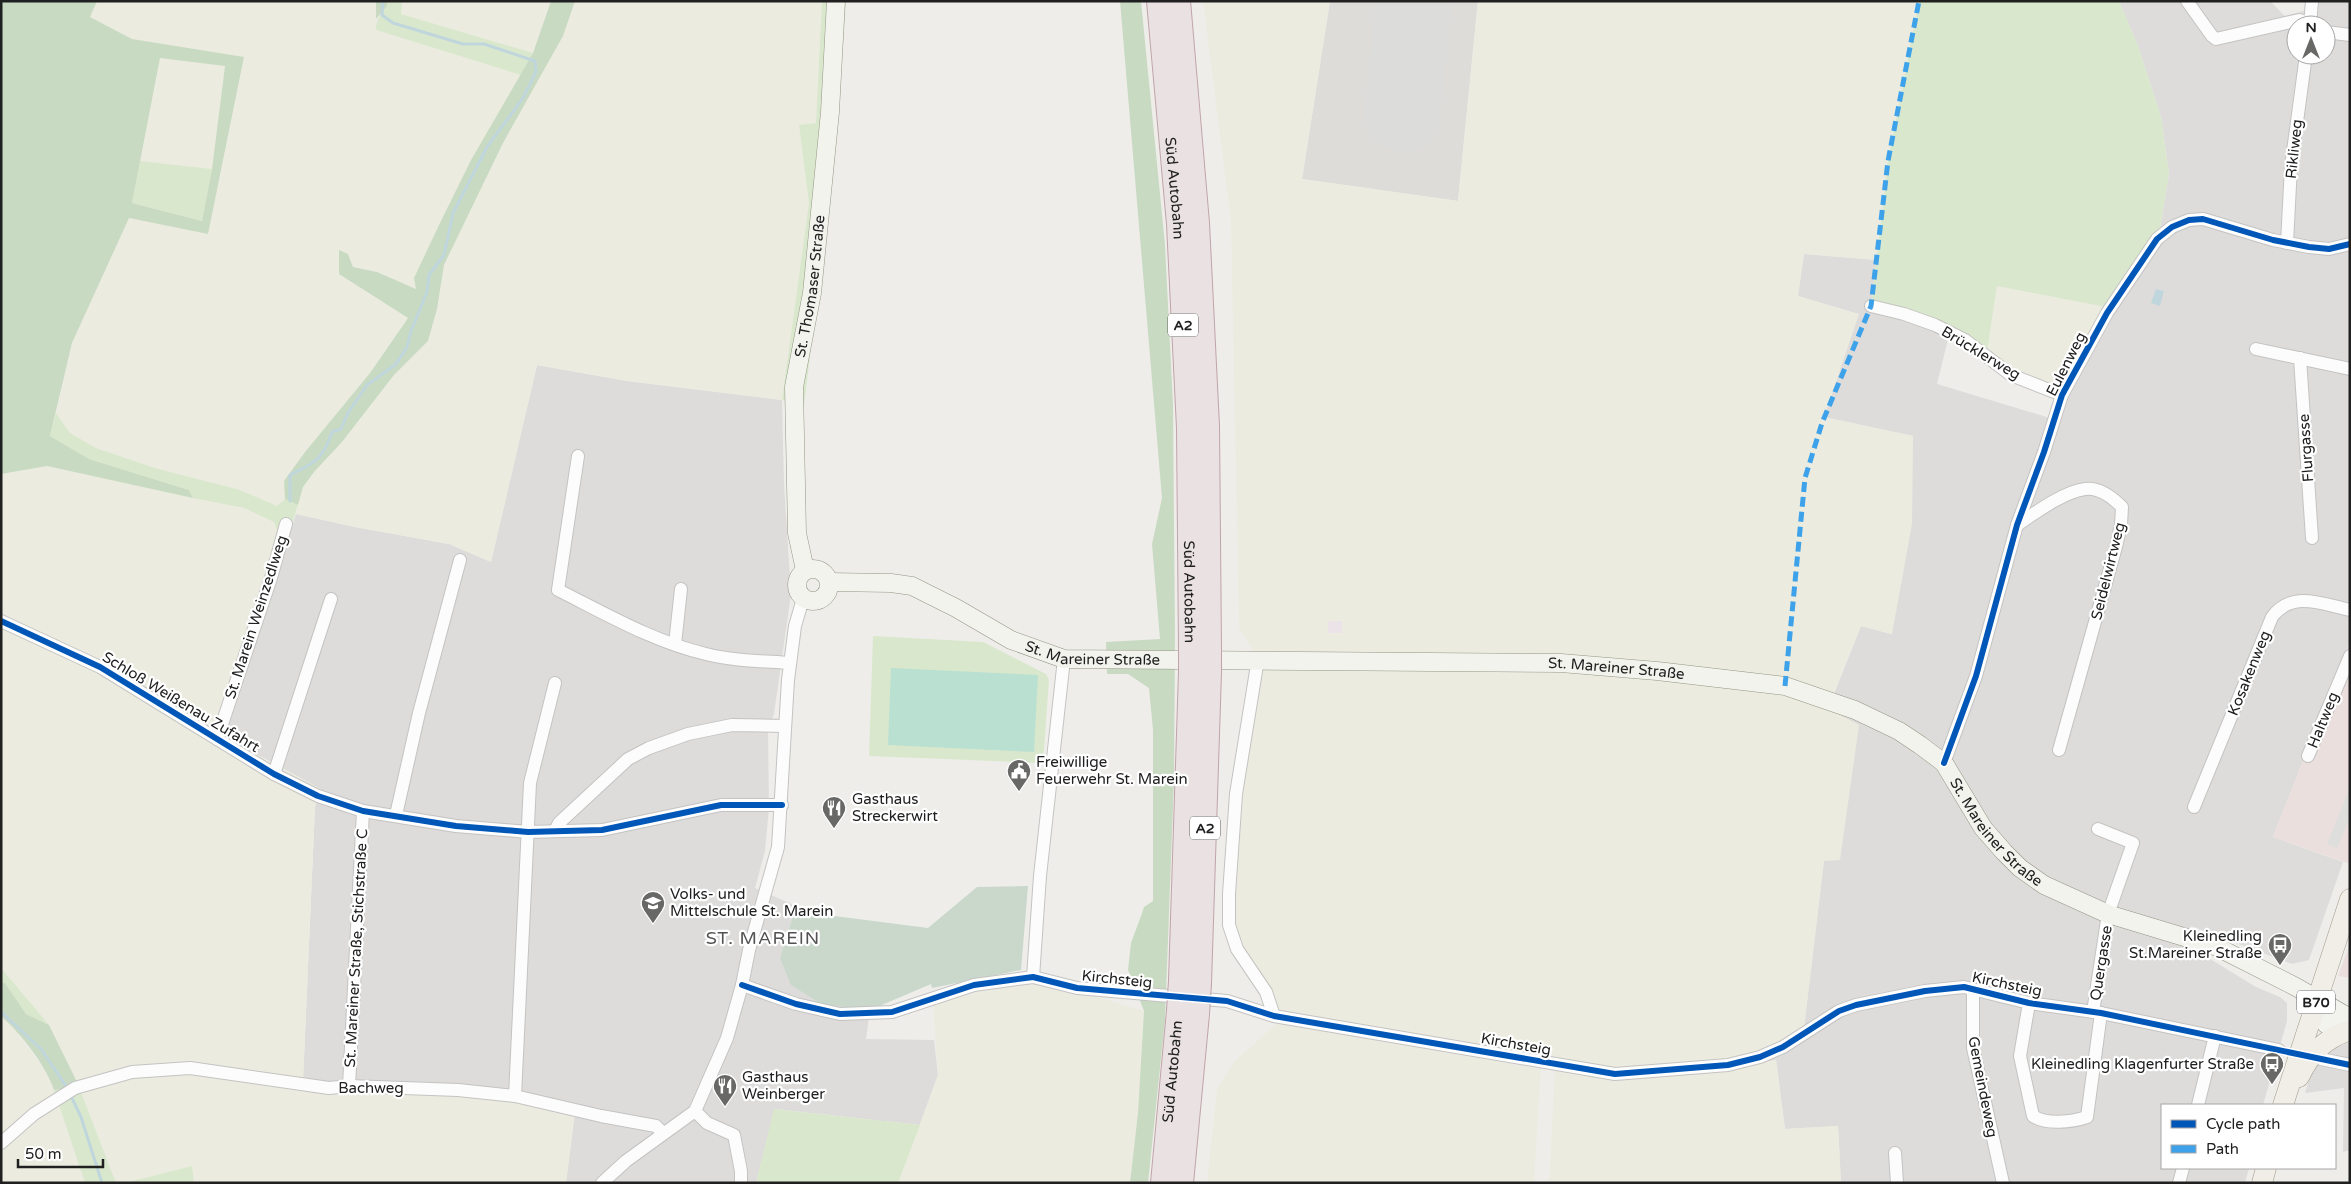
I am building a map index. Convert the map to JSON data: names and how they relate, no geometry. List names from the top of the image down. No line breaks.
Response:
{"streets":{"highway":["Süd Autobahn","A2"],"main road":["St. Thomaser Straße","St. Mareiner Straße","B70"],"street":["Rikliweg","Brücklerweg","Eulenweg","Flurgasse","Seidelwirtweg","St. Marein Weinzedlweg","Kosakenweg","Schloß Weißenau Zufahrt","Haltweg","St. Mareiner Straße, Stichstraße C","Quergasse","Kirchsteig","Gemeindeweg","Bachweg"]},"crossings":[["Rikliweg","Eulenweg"],["St. Thomaser Straße","St. Mareiner Straße"],["Brücklerweg","Eulenweg"],["Eulenweg","Seidelwirtweg"],["Eulenweg","St. Mareiner Straße"],["St. Marein Weinzedlweg","Schloß Weißenau Zufahrt"],["St. Mareiner Straße","Quergasse"],["St. Mareiner Straße","B70"],["Schloß Weißenau Zufahrt","St. Mareiner Straße, Stichstraße C"],["St. Mareiner Straße, Stichstraße C","Bachweg"],["Quergasse","Kirchsteig"],["Kirchsteig","Gemeindeweg"]],"districts":["ST. MAREIN"],"places":{"public building":["Freiwillige Feuerwehr St. Marein"],"restaurant":["Gasthaus Streckerwirt","Gasthaus Weinberger"],"school or university":["Volks- und Mittelschule St. Marein"],"bus stop":["Kleinedling St.Mareiner Straße","Kleinedling Klagenfurter Straße"]},"legend":["Cycle path","Path"],"scale_bar":"50 m","north":"top"}
